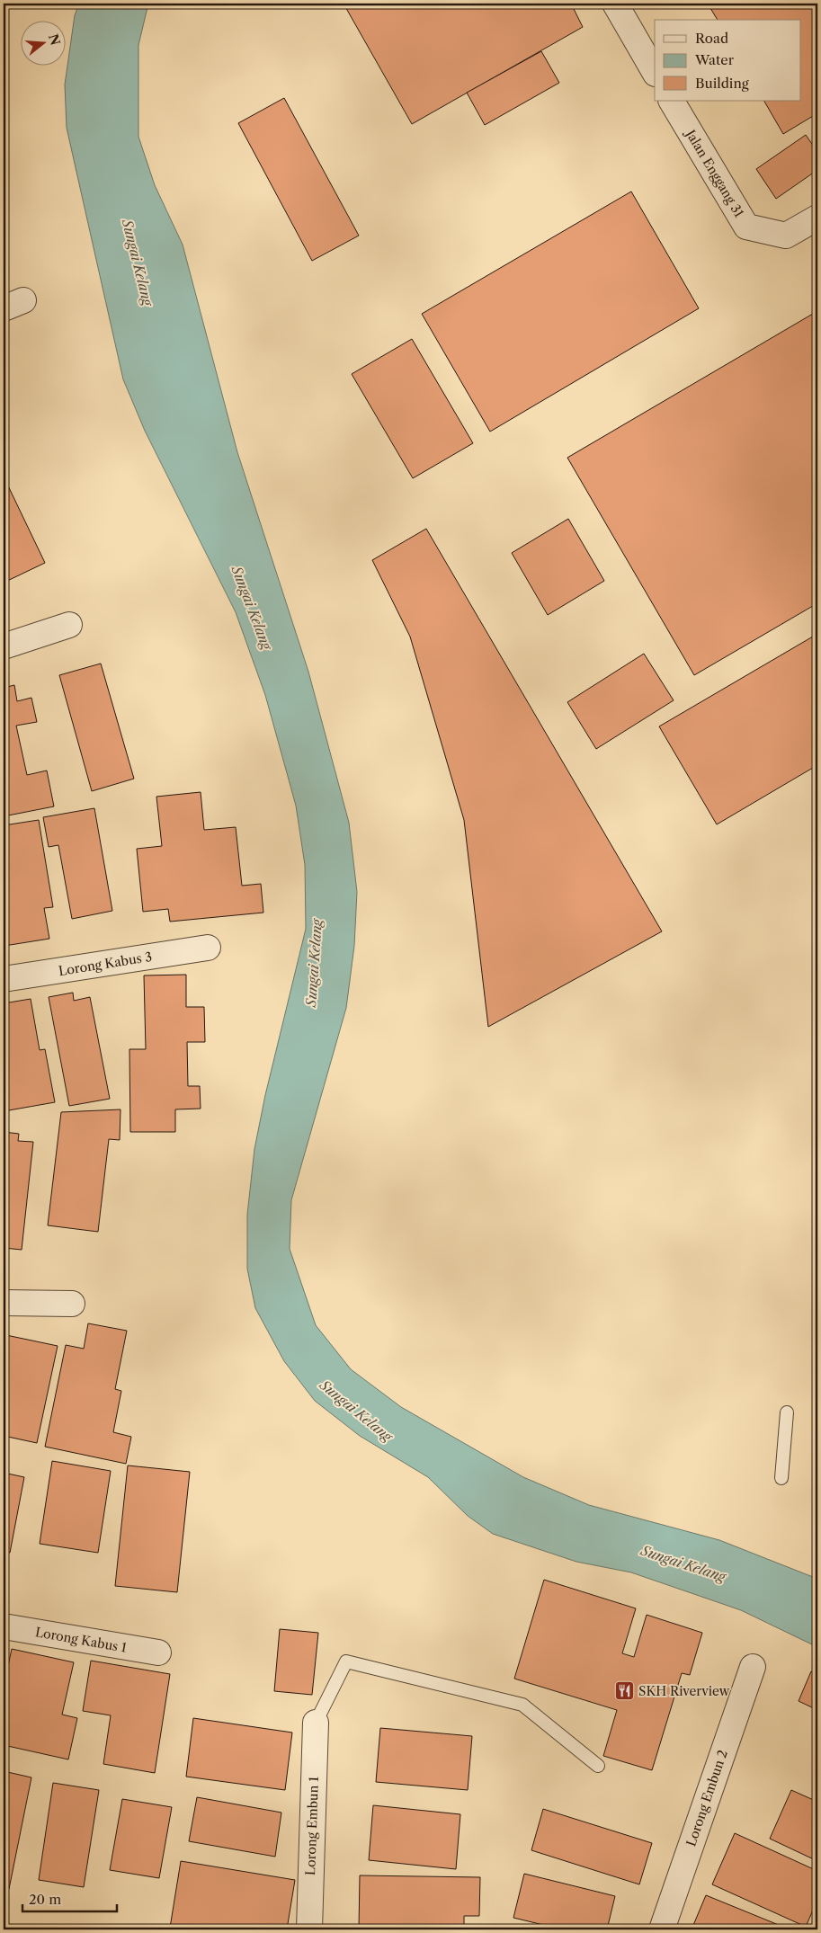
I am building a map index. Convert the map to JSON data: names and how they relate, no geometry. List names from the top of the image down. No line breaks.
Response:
{"streets":{"street":["Jalan Enggang 31","Lorong Kabus 3","Lorong Kabus 1","Lorong Embun 2","Lorong Embun 1"]},"water":["Sungai Kelang"],"places":{"restaurant":["SKH Riverview"]},"legend":["Road","Water","Building"],"scale_bar":"20 m","north":"right"}
